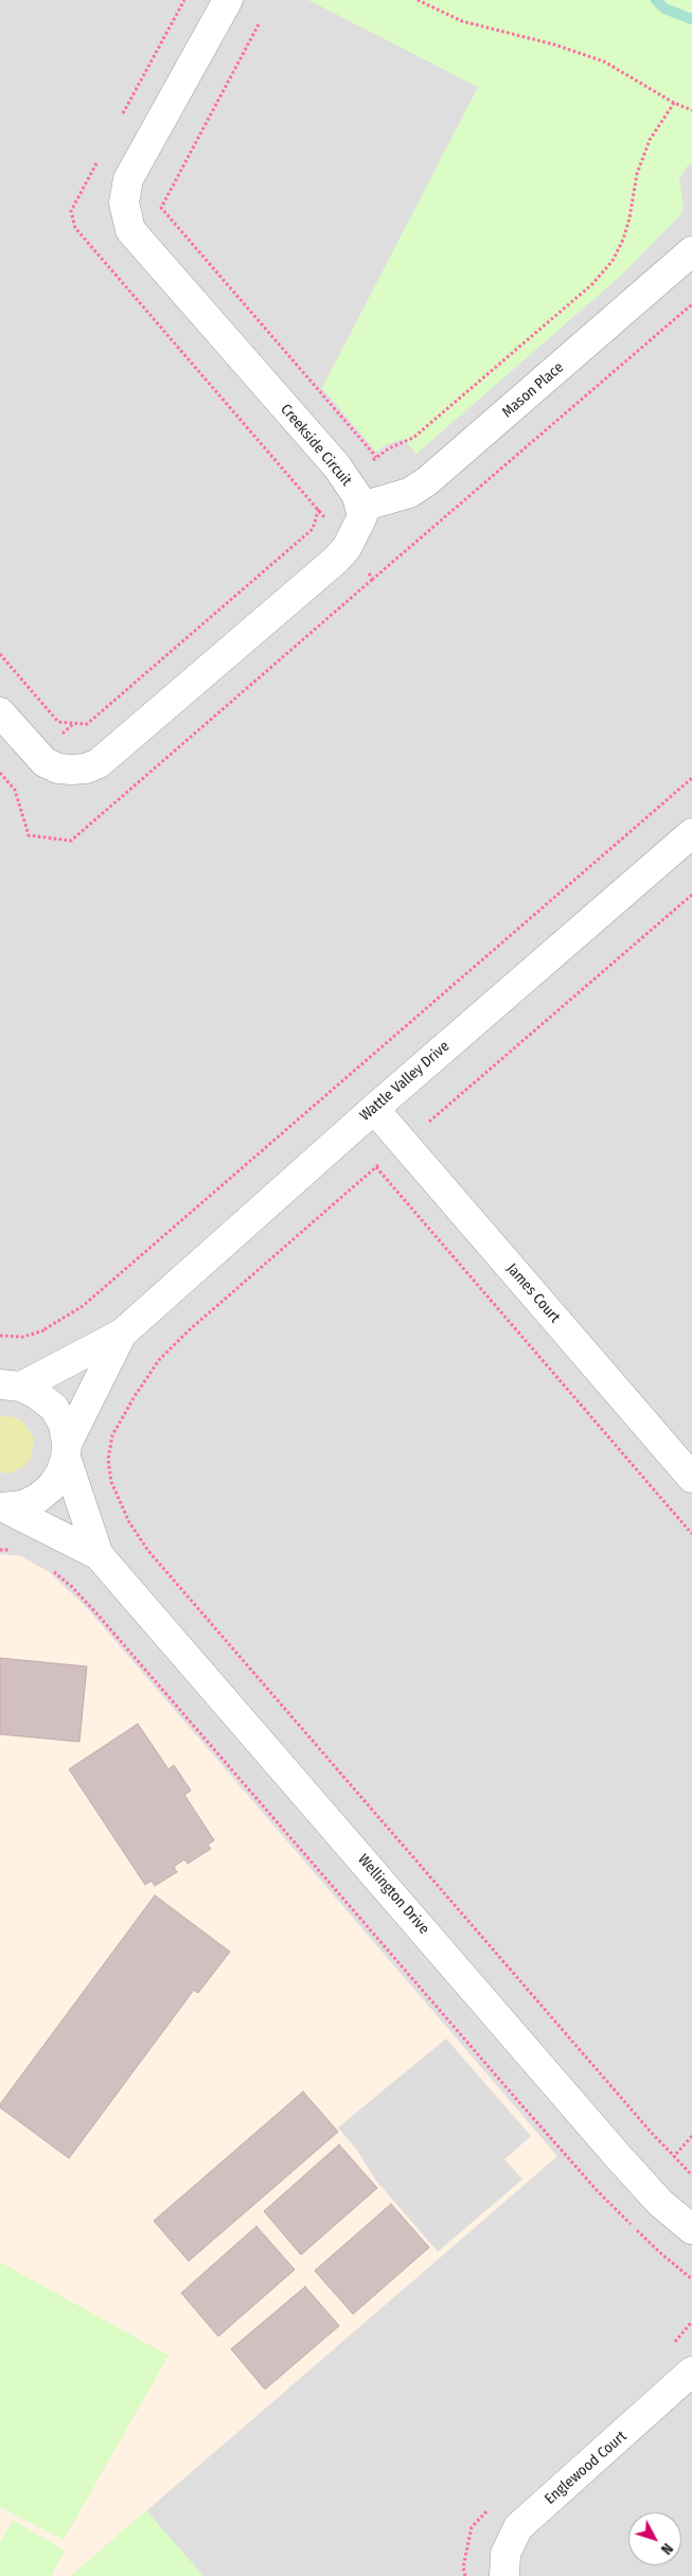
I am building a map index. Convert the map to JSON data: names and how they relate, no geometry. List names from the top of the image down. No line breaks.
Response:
{"streets":{"street":["Mason Place","Creekside Circuit","Wattle Valley Drive","James Court","Wellington Drive","Englewood Court"]},"crossings":[["Mason Place","Creekside Circuit"],["Wattle Valley Drive","James Court"],["Wattle Valley Drive","Wellington Drive"]],"north":"bottom right"}
